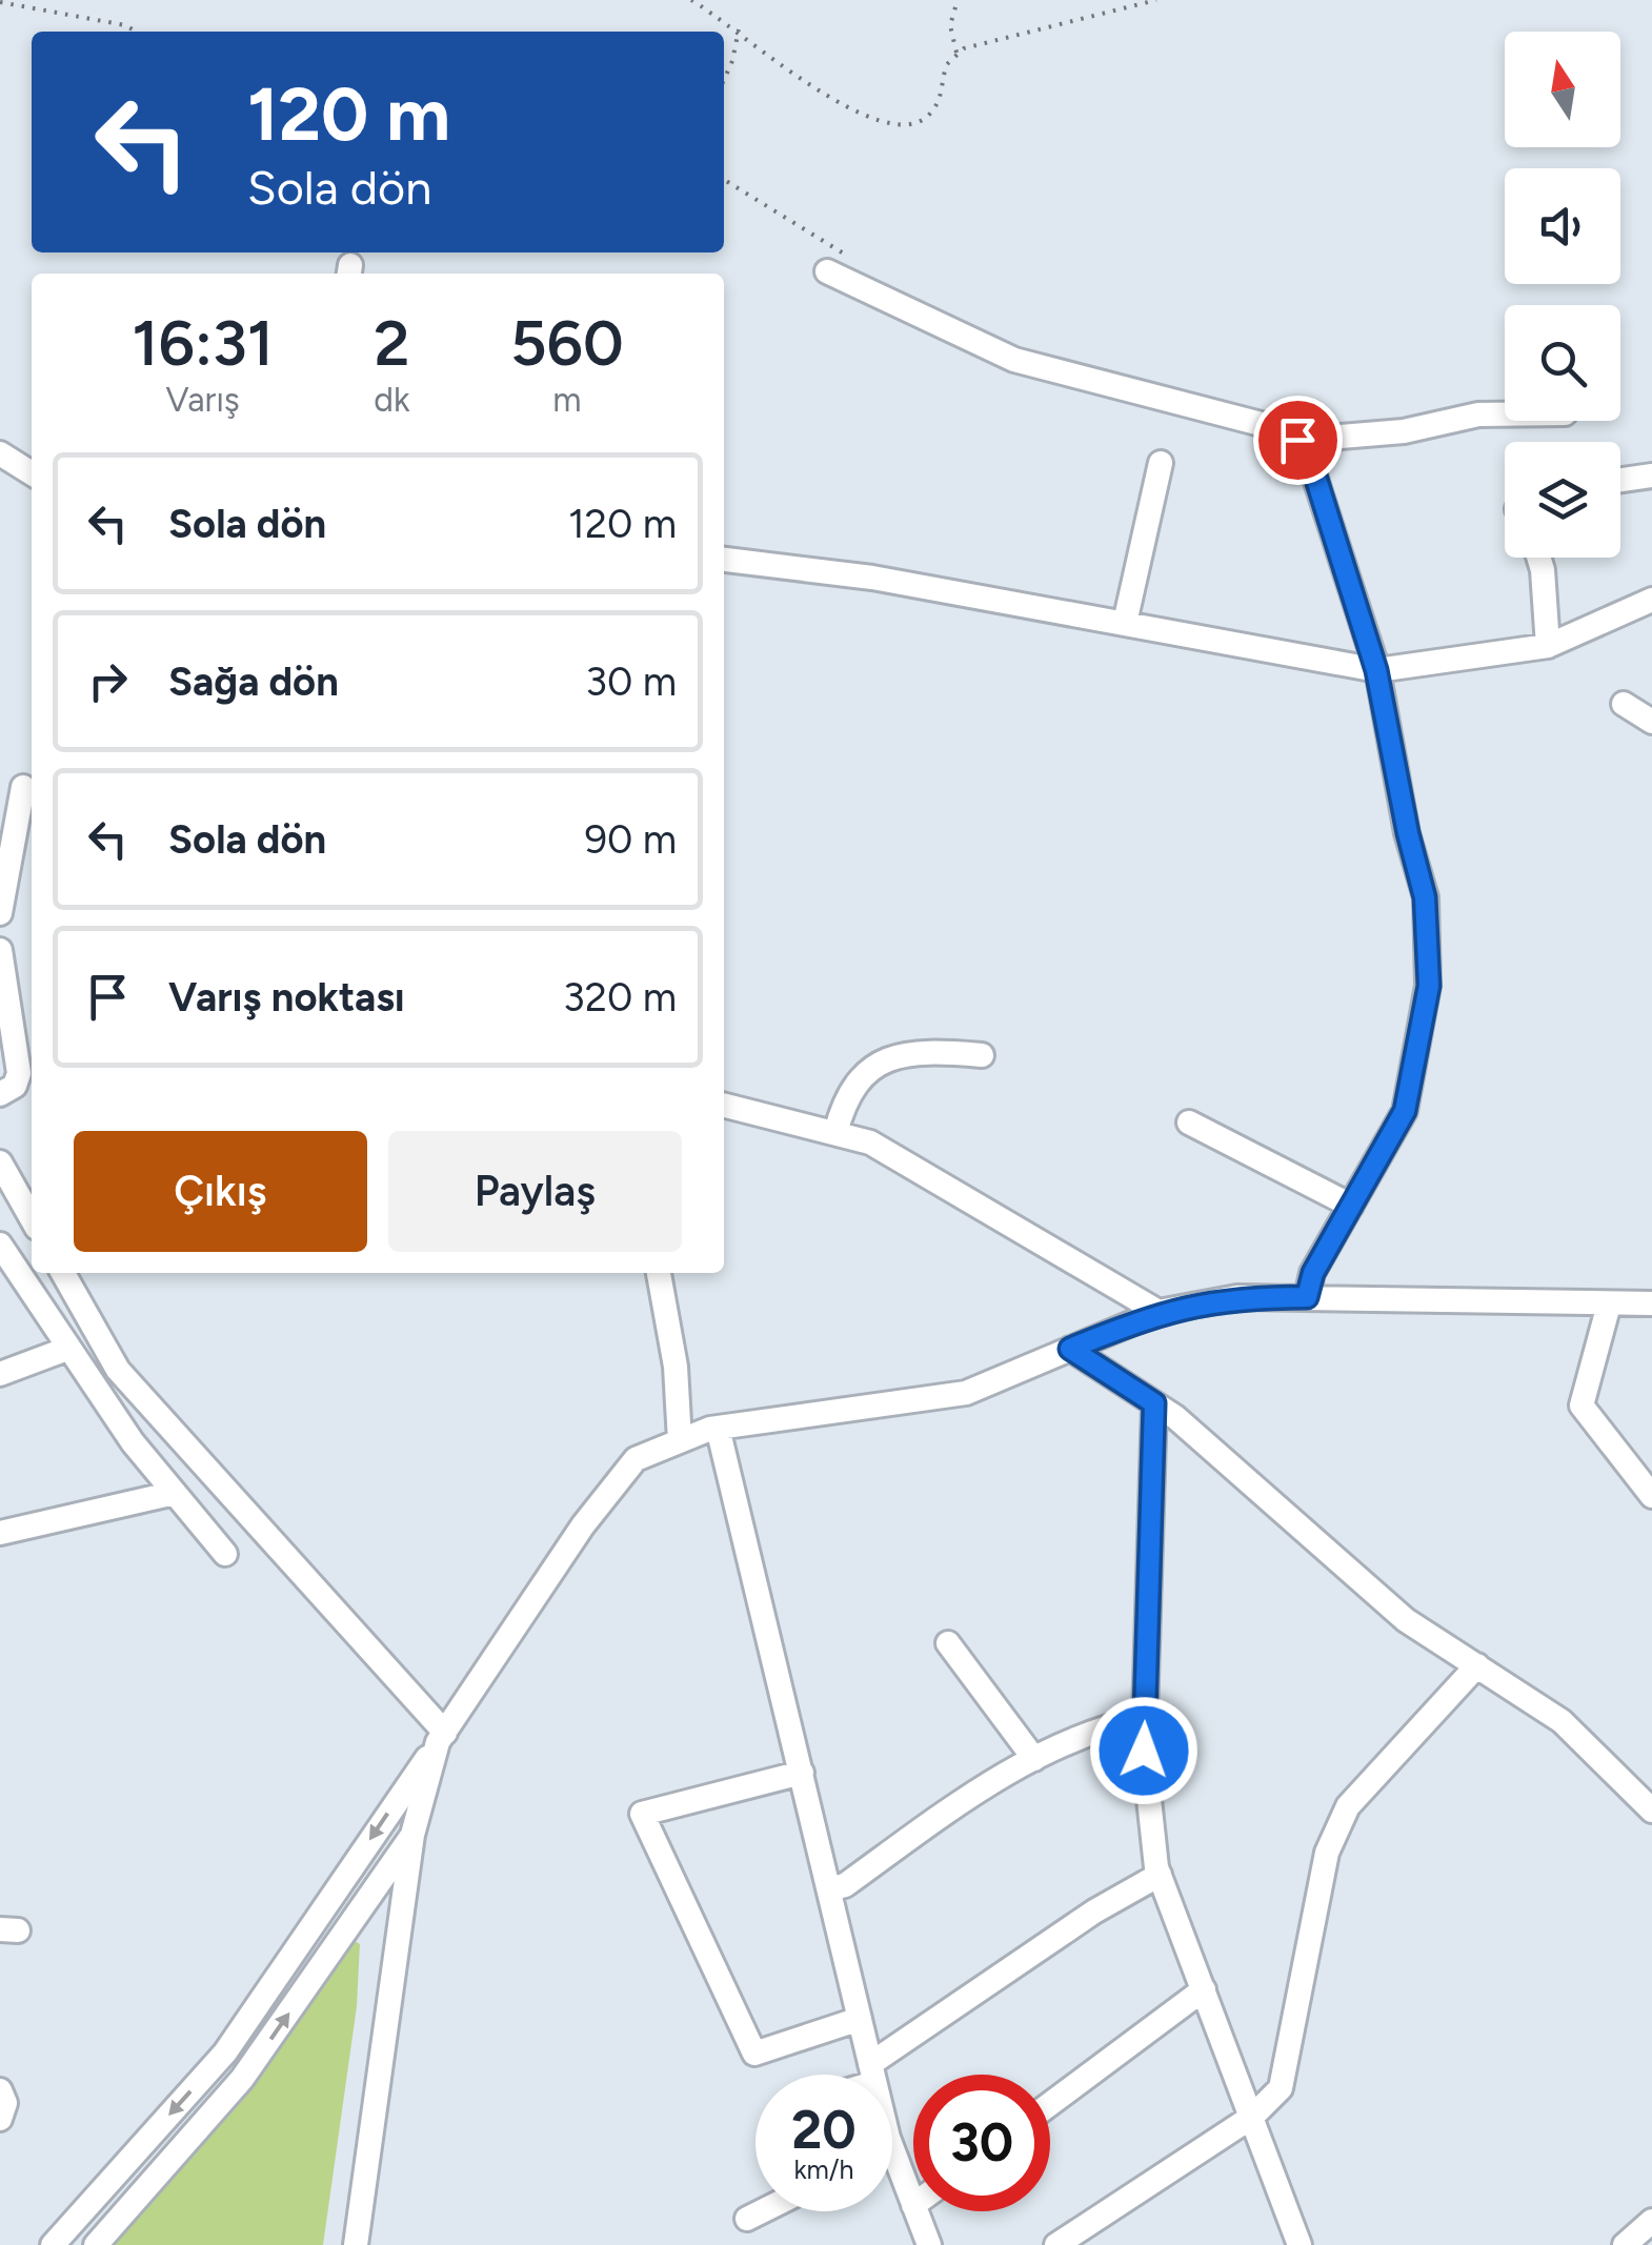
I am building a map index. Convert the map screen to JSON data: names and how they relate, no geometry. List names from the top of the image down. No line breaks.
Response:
{"north":"top","page":{"turn":["120 m","Sola dön"],"eta":["16:31","Varış","2","dk","560","m"],"list":[{"name":"Sola dön","value":"120 m"},{"name":"Sağa dön","value":"30 m"},{"name":"Sola dön","value":"90 m"},{"name":"Varış noktası","value":"320 m"}],"buttons":["Çıkış","Paylaş"],"speed":"20 km/h","limit":"30"}}
